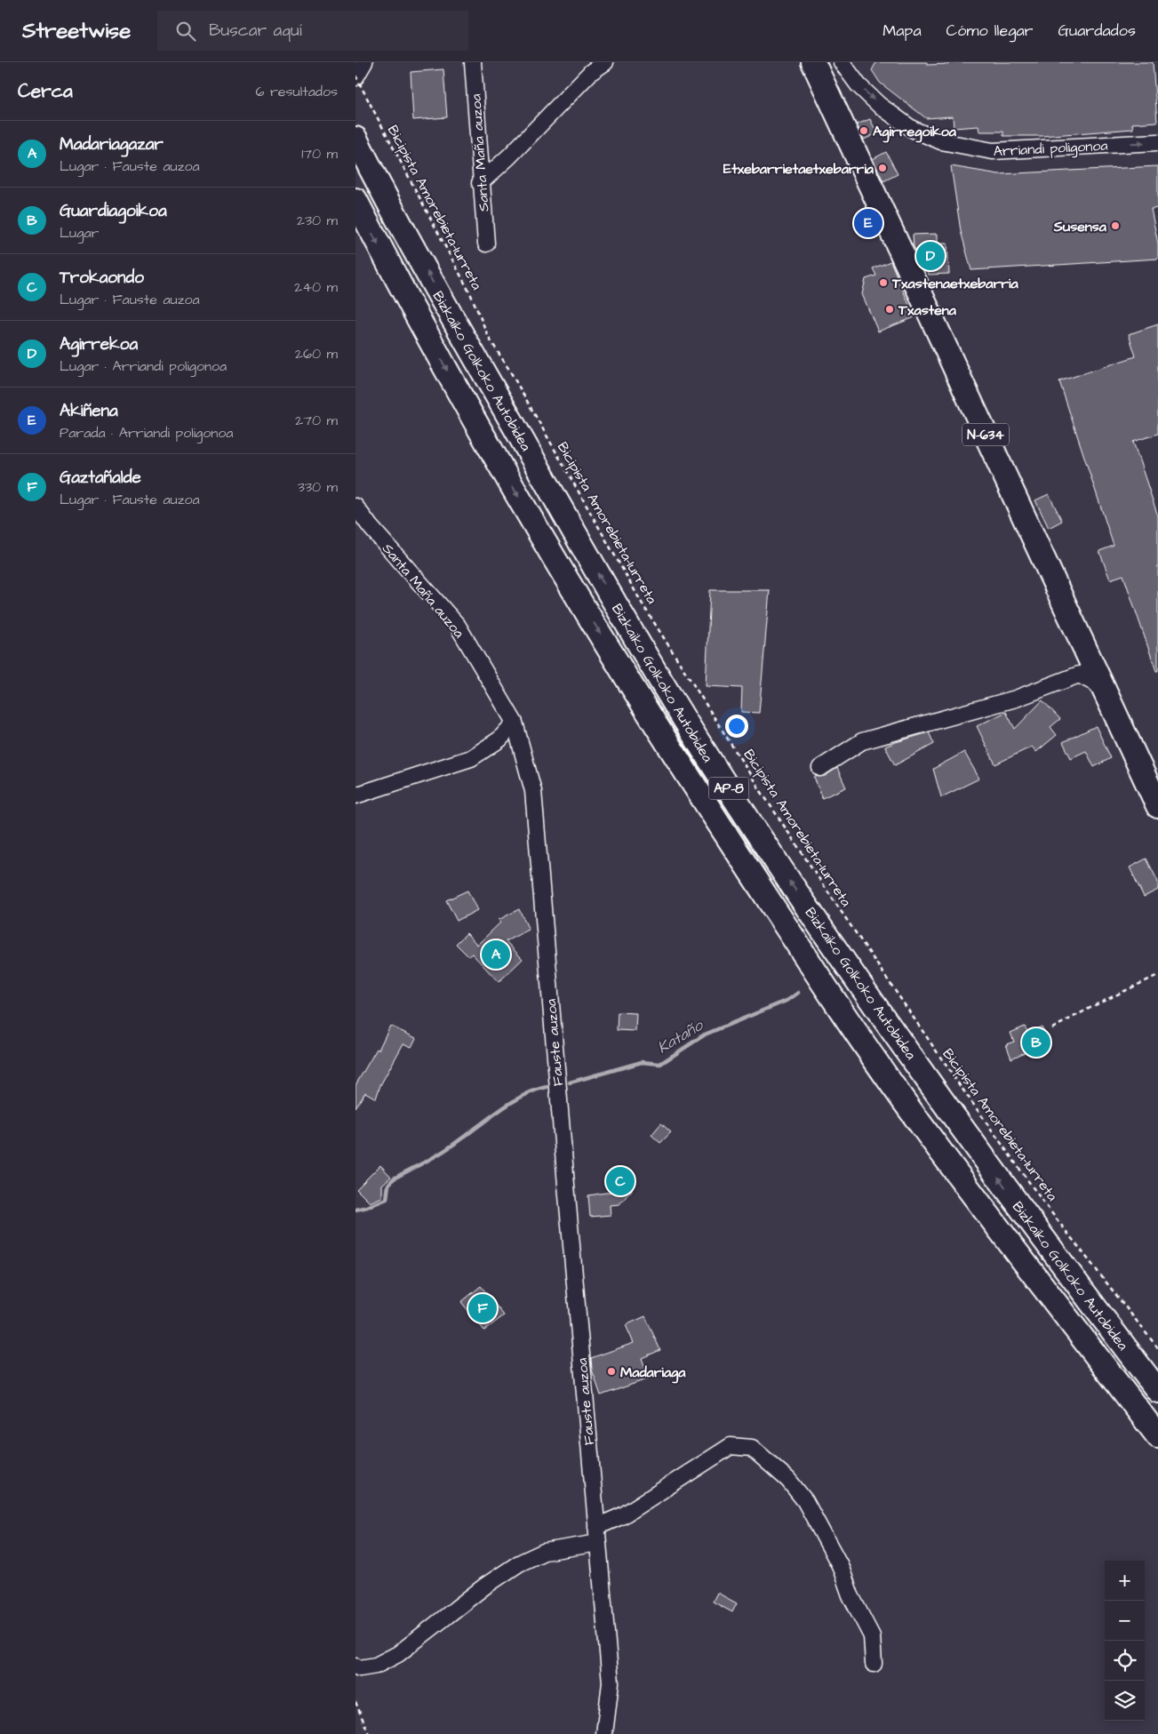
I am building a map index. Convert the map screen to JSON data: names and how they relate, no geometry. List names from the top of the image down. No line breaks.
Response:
{"streets":{"highway":["Bizkaiko Golkoko Autobidea","N-634","AP-8"],"street":["Arriandi poligonoa","Santa Maña auzoa","Fauste auzoa"],"path":["Bicipista Amorebieta-Iurreta"]},"crossings":[["Santa Maña auzoa","Fauste auzoa"]],"one_way":["Arriandi poligonoa"],"water":["Kataño"],"places":["Agirregoikoa","Etxebarrietaetxebarria","Susensa","Txastenaetxebarria","Txastena","Madariaga"],"page":{"header":"Streetwise","search":"Buscar aquí","nav":["Mapa","Cómo llegar","Guardados"],"heading":["Cerca","6 resultados"],"list":[{"mark":"A","name":"Madariagazar","note":"Lugar · Fauste auzoa","value":"170 m"},{"mark":"B","name":"Guardiagoikoa","note":"Lugar","value":"230 m"},{"mark":"C","name":"Trokaondo","note":"Lugar · Fauste auzoa","value":"240 m"},{"mark":"D","name":"Agirrekoa","note":"Lugar · Arriandi poligonoa","value":"260 m"},{"mark":"E","name":"Akiñena","note":"Parada · Arriandi poligonoa","value":"270 m"},{"mark":"F","name":"Gaztañalde","note":"Lugar · Fauste auzoa","value":"330 m"}],"pins":["E","D","A","B","C","F"],"map_buttons":["+","−"]}}
